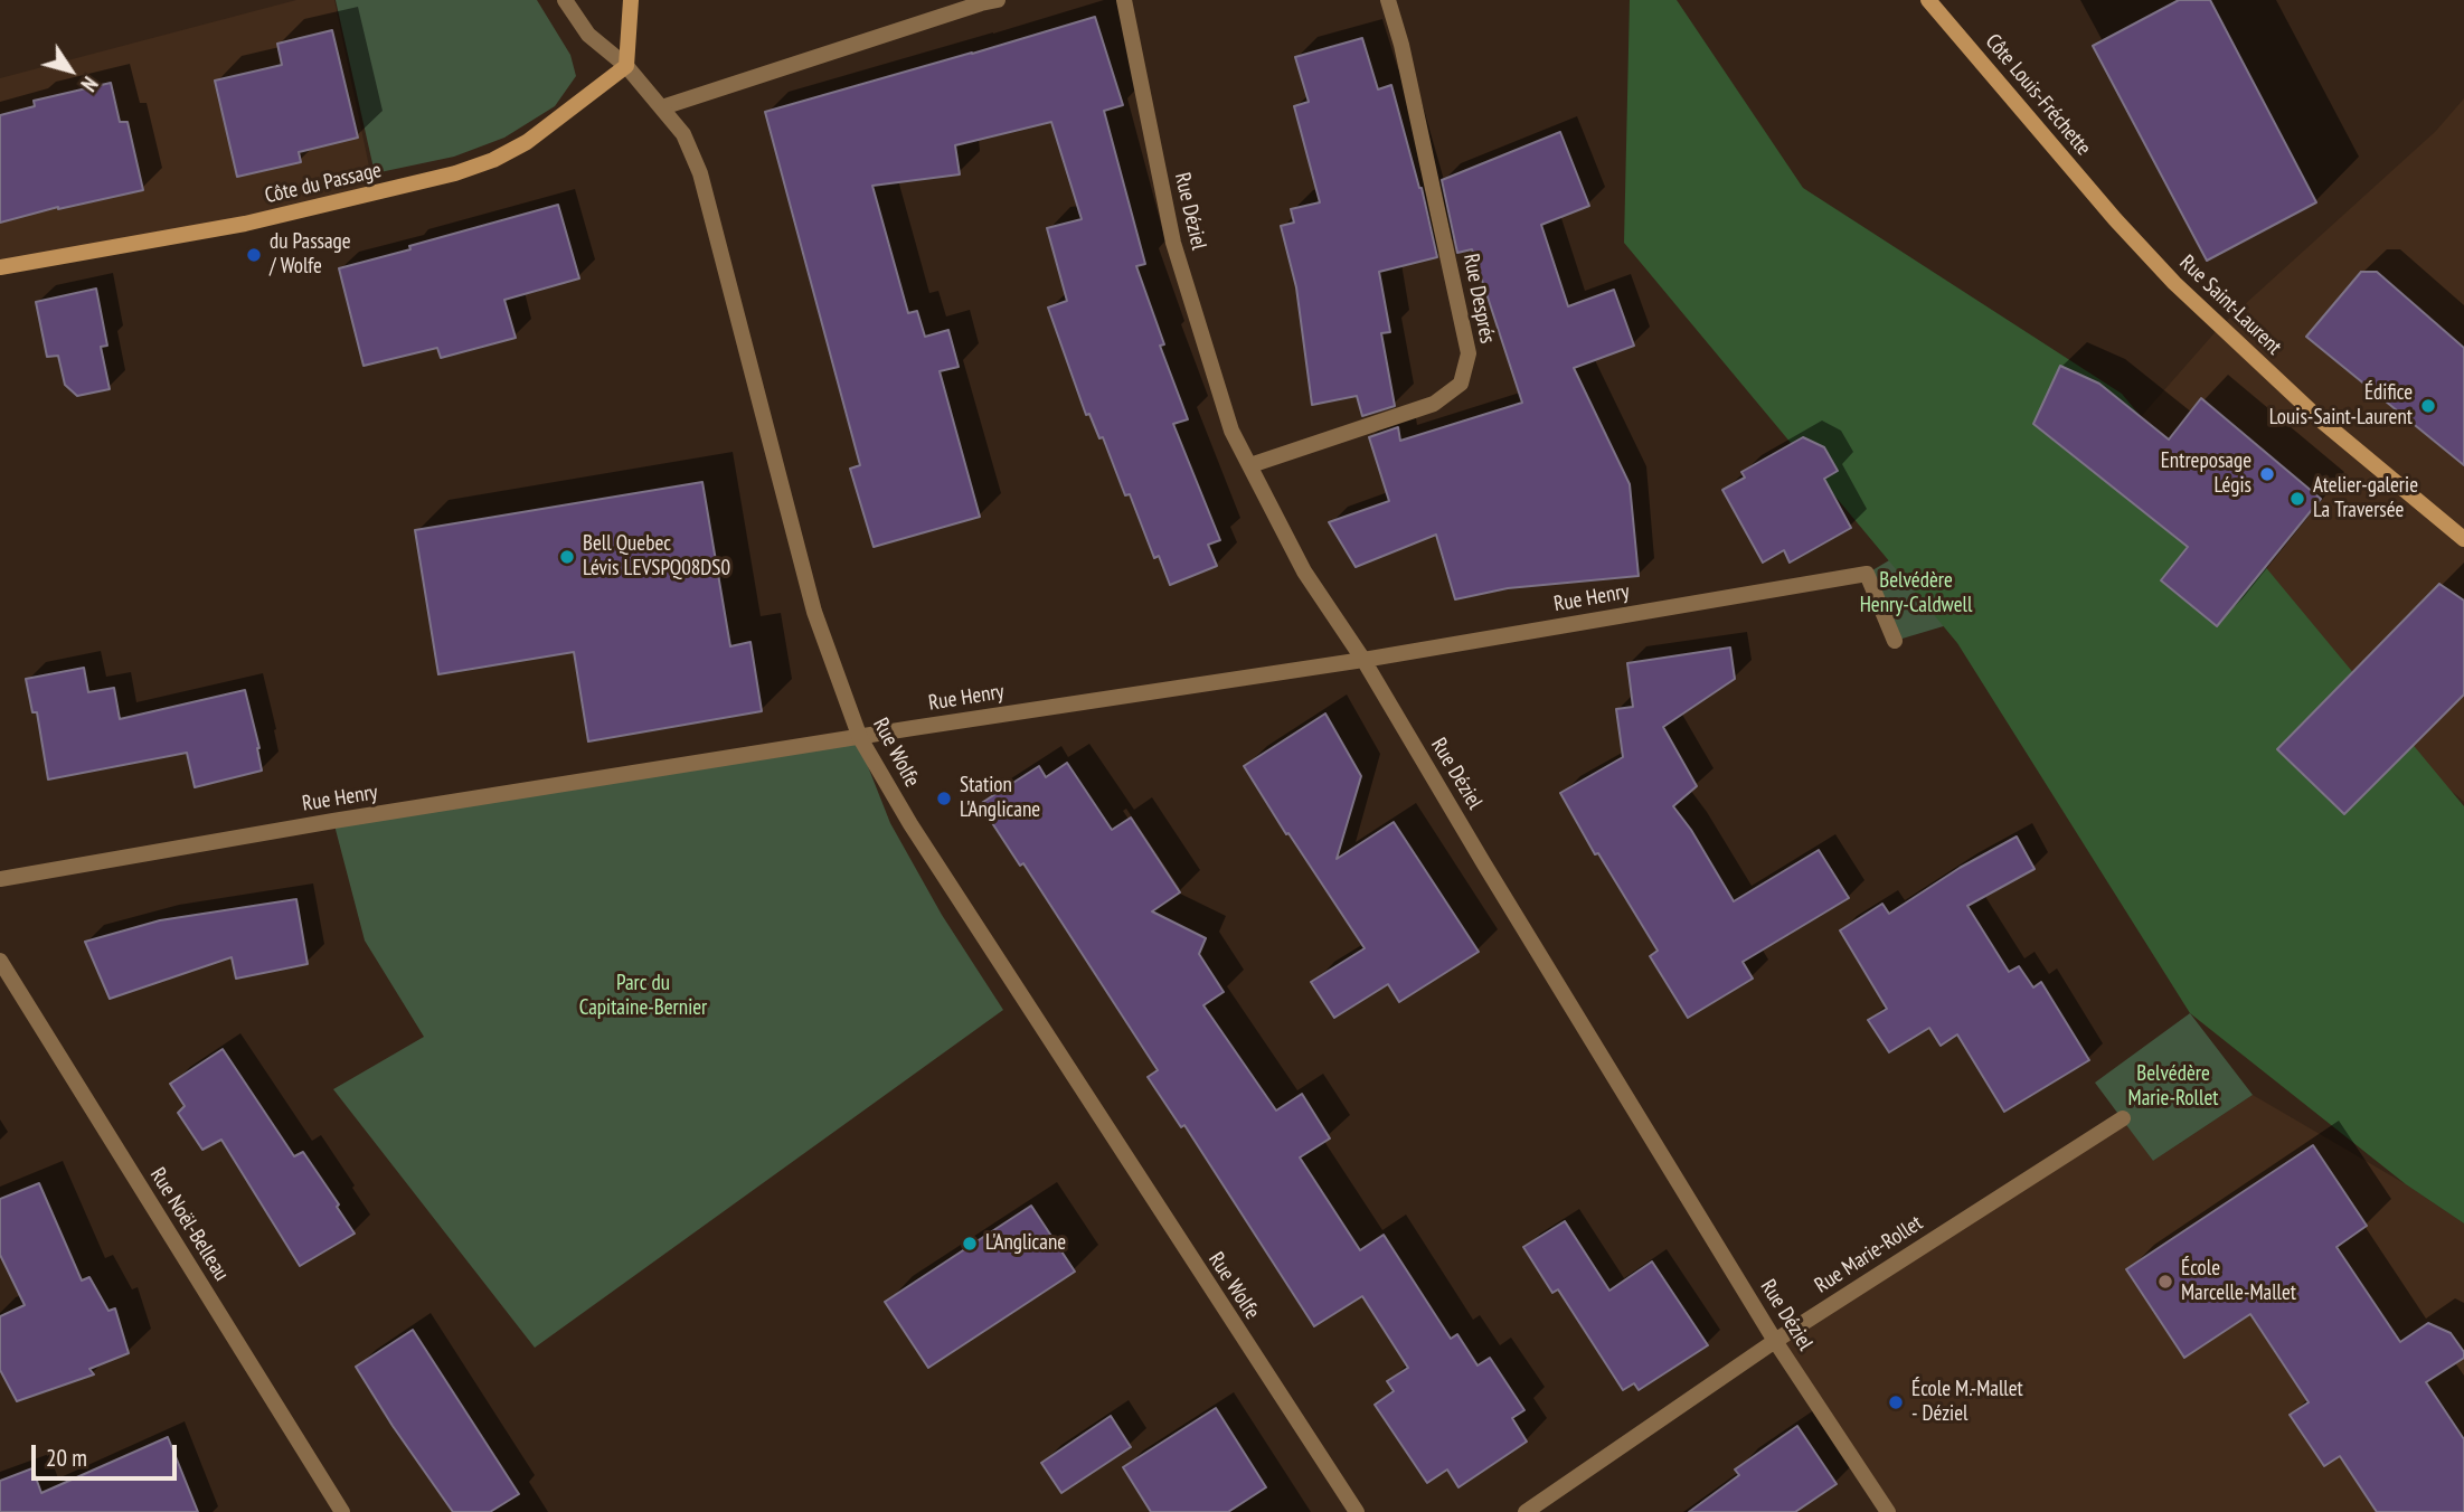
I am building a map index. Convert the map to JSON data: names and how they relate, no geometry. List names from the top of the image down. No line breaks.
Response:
{"streets":{"main road":["Côte Louis-Fréchette","Côte du Passage","Rue Saint-Laurent"],"street":["Rue Déziel","Rue Després","Rue Henry","Rue Wolfe","Rue Noël-Belleau","Rue Marie-Rollet"]},"crossings":[["Côte Louis-Fréchette","Rue Saint-Laurent"],["Côte du Passage","Rue Wolfe"],["Rue Déziel","Rue Després"],["Rue Déziel","Rue Henry"],["Rue Déziel","Rue Marie-Rollet"],["Rue Henry","Rue Wolfe"]],"parks":["Belvédère Henry-Caldwell","Parc du Capitaine-Bernier","Belvédère Marie-Rollet"],"places":["du Passage / Wolfe","Édifice Louis-Saint-Laurent","Entreposage Légis","Atelier-galerie La Traversée","Bell Quebec Lévis LEVSPQ08DS0","Station L'Anglicane","L'Anglicane","École Marcelle-Mallet","École M.-Mallet - Déziel"],"scale_bar":"20 m","north":"bottom right"}
